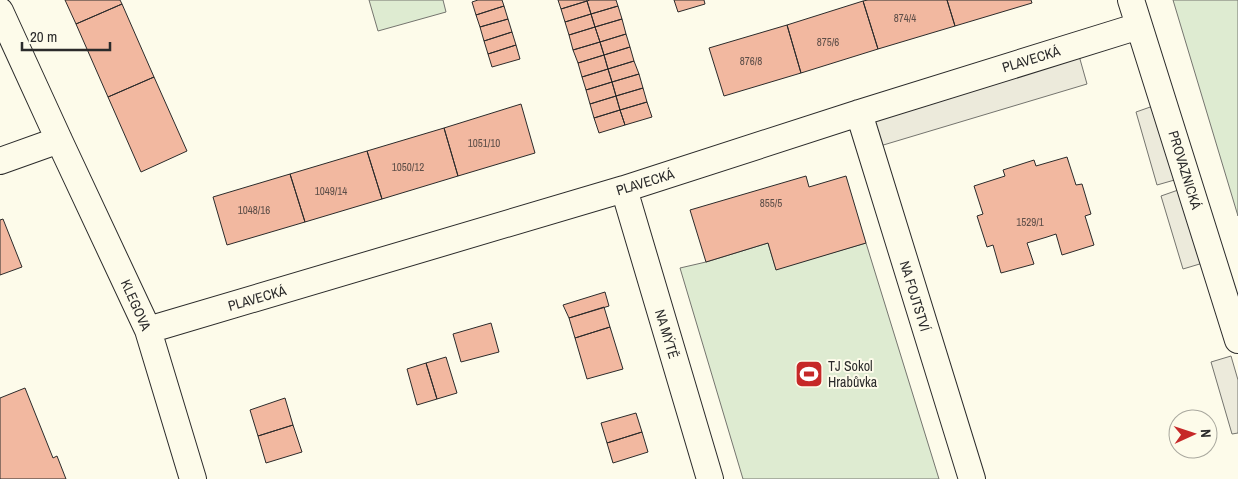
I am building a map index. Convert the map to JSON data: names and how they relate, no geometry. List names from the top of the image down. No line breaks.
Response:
{"streets":{"street":["PLAVECKÁ","PROVAZNICKÁ","NA FOJTSTVÍ","KLEGOVA","NA MÝTĚ"]},"crossings":[["PLAVECKÁ","PROVAZNICKÁ"],["PLAVECKÁ","NA FOJTSTVÍ"],["PLAVECKÁ","KLEGOVA"],["PLAVECKÁ","NA MÝTĚ"]],"places":{"sports":["TJ Sokol Hrabůvka"]},"house_numbers":["874/4","875/6","876/8","1051/10","1050/12","1049/14","855/5","1048/16","1529/1"],"scale_bar":"20 m","north":"right"}
